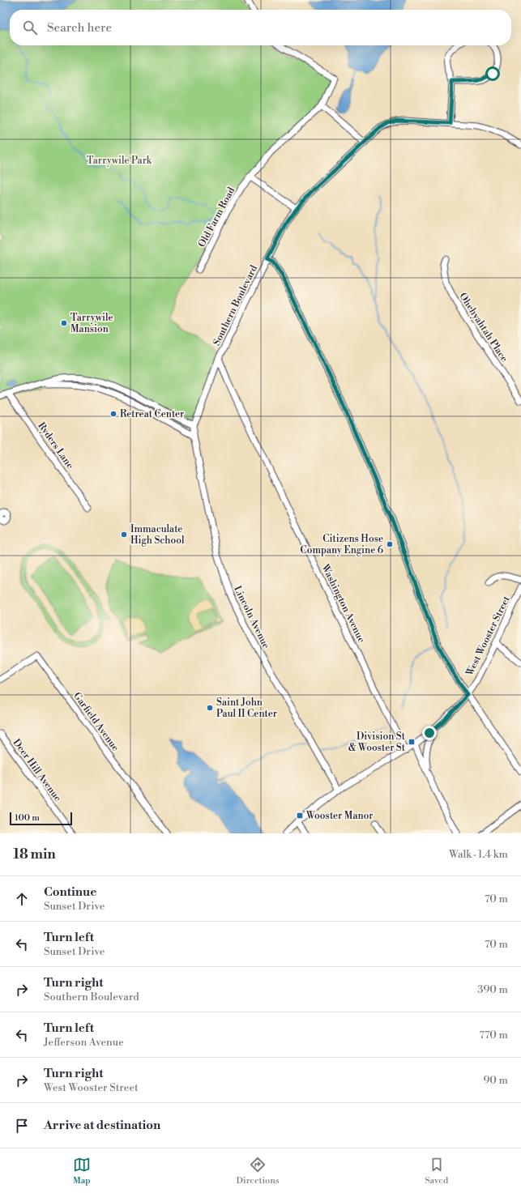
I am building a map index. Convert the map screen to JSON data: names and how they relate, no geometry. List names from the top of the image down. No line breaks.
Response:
{"streets":{"street":["Old Farm Road","Southern Boulevard","Ohehyahtah Place","Ryders Lane","Washington Avenue","Lincoln Avenue","West Wooster Street","Garfield Avenue","Deer Hill Avenue"]},"crossings":[["Southern Boulevard","Washington Avenue"],["Southern Boulevard","Lincoln Avenue"],["Washington Avenue","West Wooster Street"],["Lincoln Avenue","West Wooster Street"]],"parks":["Tarrywile Park"],"places":{"other":["Tarrywile Mansion","Retreat Center","Immaculate High School","Citizens Hose Company Engine 6","Saint John Paul II Center"],"transit":["Division St & Wooster St","Wooster Manor"]},"scale_bar":"100 m","page":{"search":"Search here","scale":"100 m","heading":["18 min","Walk · 1.4 km"],"list":[["Continue","Sunset Drive","70 m"],["Turn left","Sunset Drive","70 m"],["Turn right","Southern Boulevard","390 m"],["Turn left","Jefferson Avenue","770 m"],["Turn right","West Wooster Street","90 m"],"Arrive at destination"],"nav":["Map","Directions","Saved"]}}
